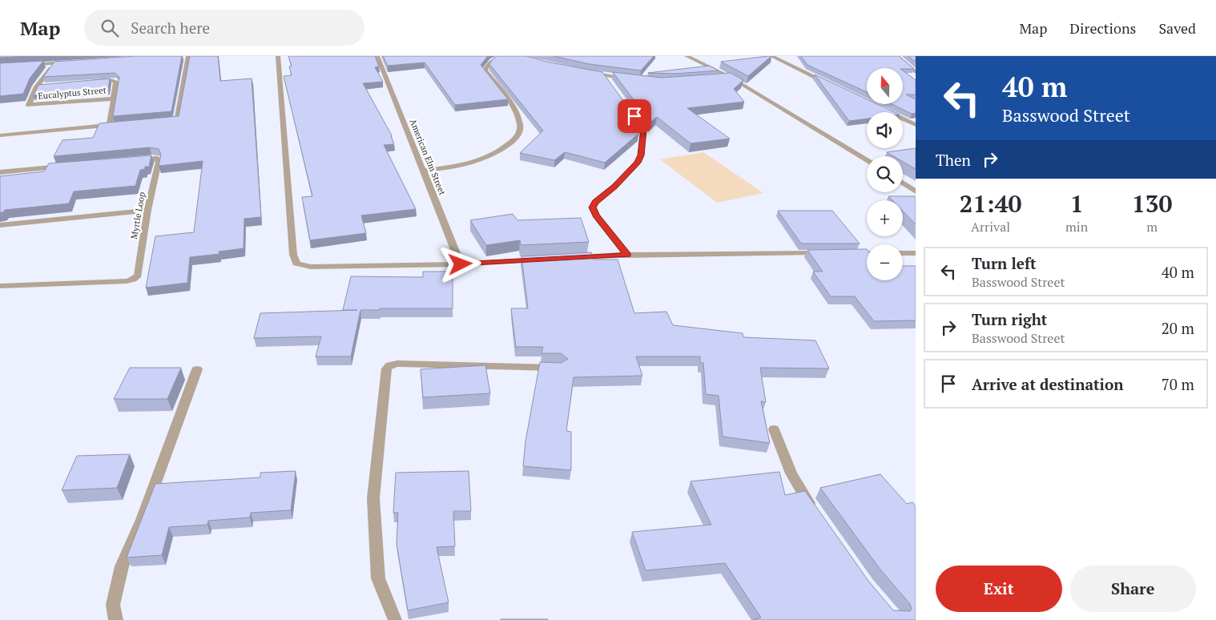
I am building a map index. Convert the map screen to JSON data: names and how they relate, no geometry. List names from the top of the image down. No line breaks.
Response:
{"streets":{"street":["Eucalyptus Street","American Elm Street","Myrtle Loop"]},"north":"top","page":{"header":"Map","search":"Search here","nav":["Map","Directions","Saved"],"turn":["40 m","Basswood Street"],"map_buttons":["+","−"],"then":"Then","eta":["21:40","Arrival","1","min","130","m"],"list":[{"name":"Turn left","note":"Basswood Street","value":"40 m"},{"name":"Turn right","note":"Basswood Street","value":"20 m"},{"name":"Arrive at destination","value":"70 m"}],"buttons":["Exit","Share"]}}
